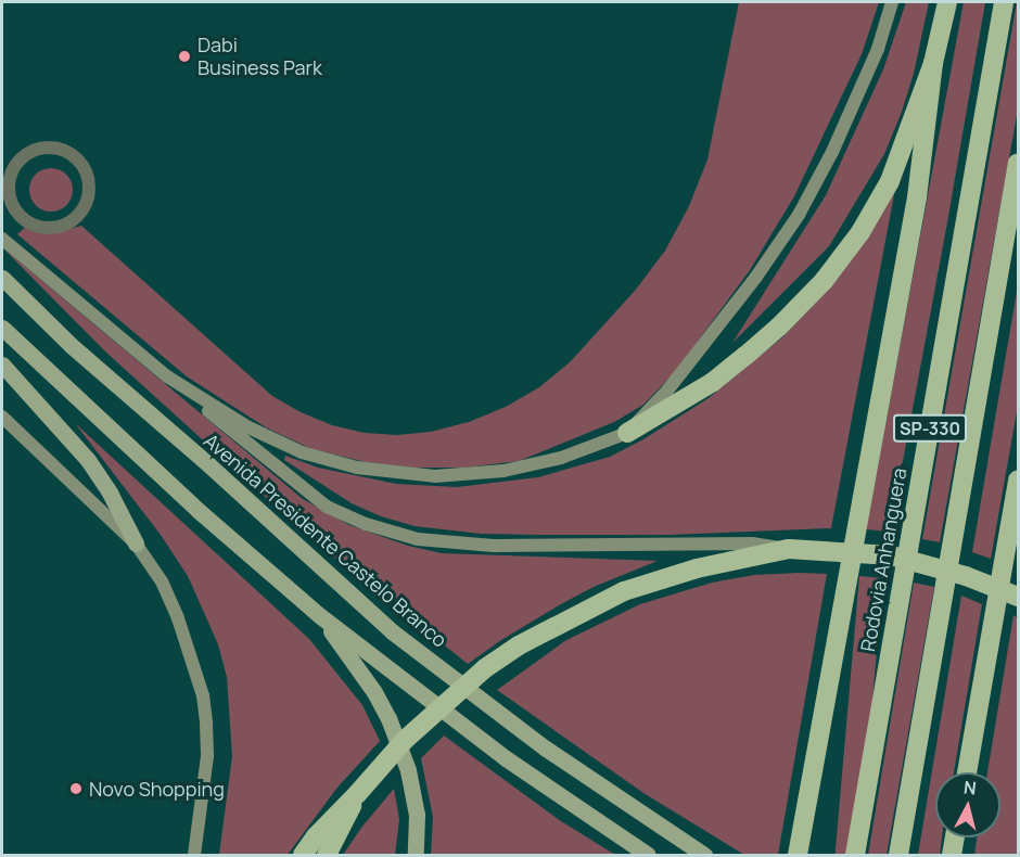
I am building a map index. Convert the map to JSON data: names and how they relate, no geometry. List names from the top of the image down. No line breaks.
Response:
{"streets":{"highway":["SP-330","Rodovia Anhanguera"],"main road":["Avenida Presidente Castelo Branco"]},"places":["Dabi Business Park","Novo Shopping"],"north":"top"}
